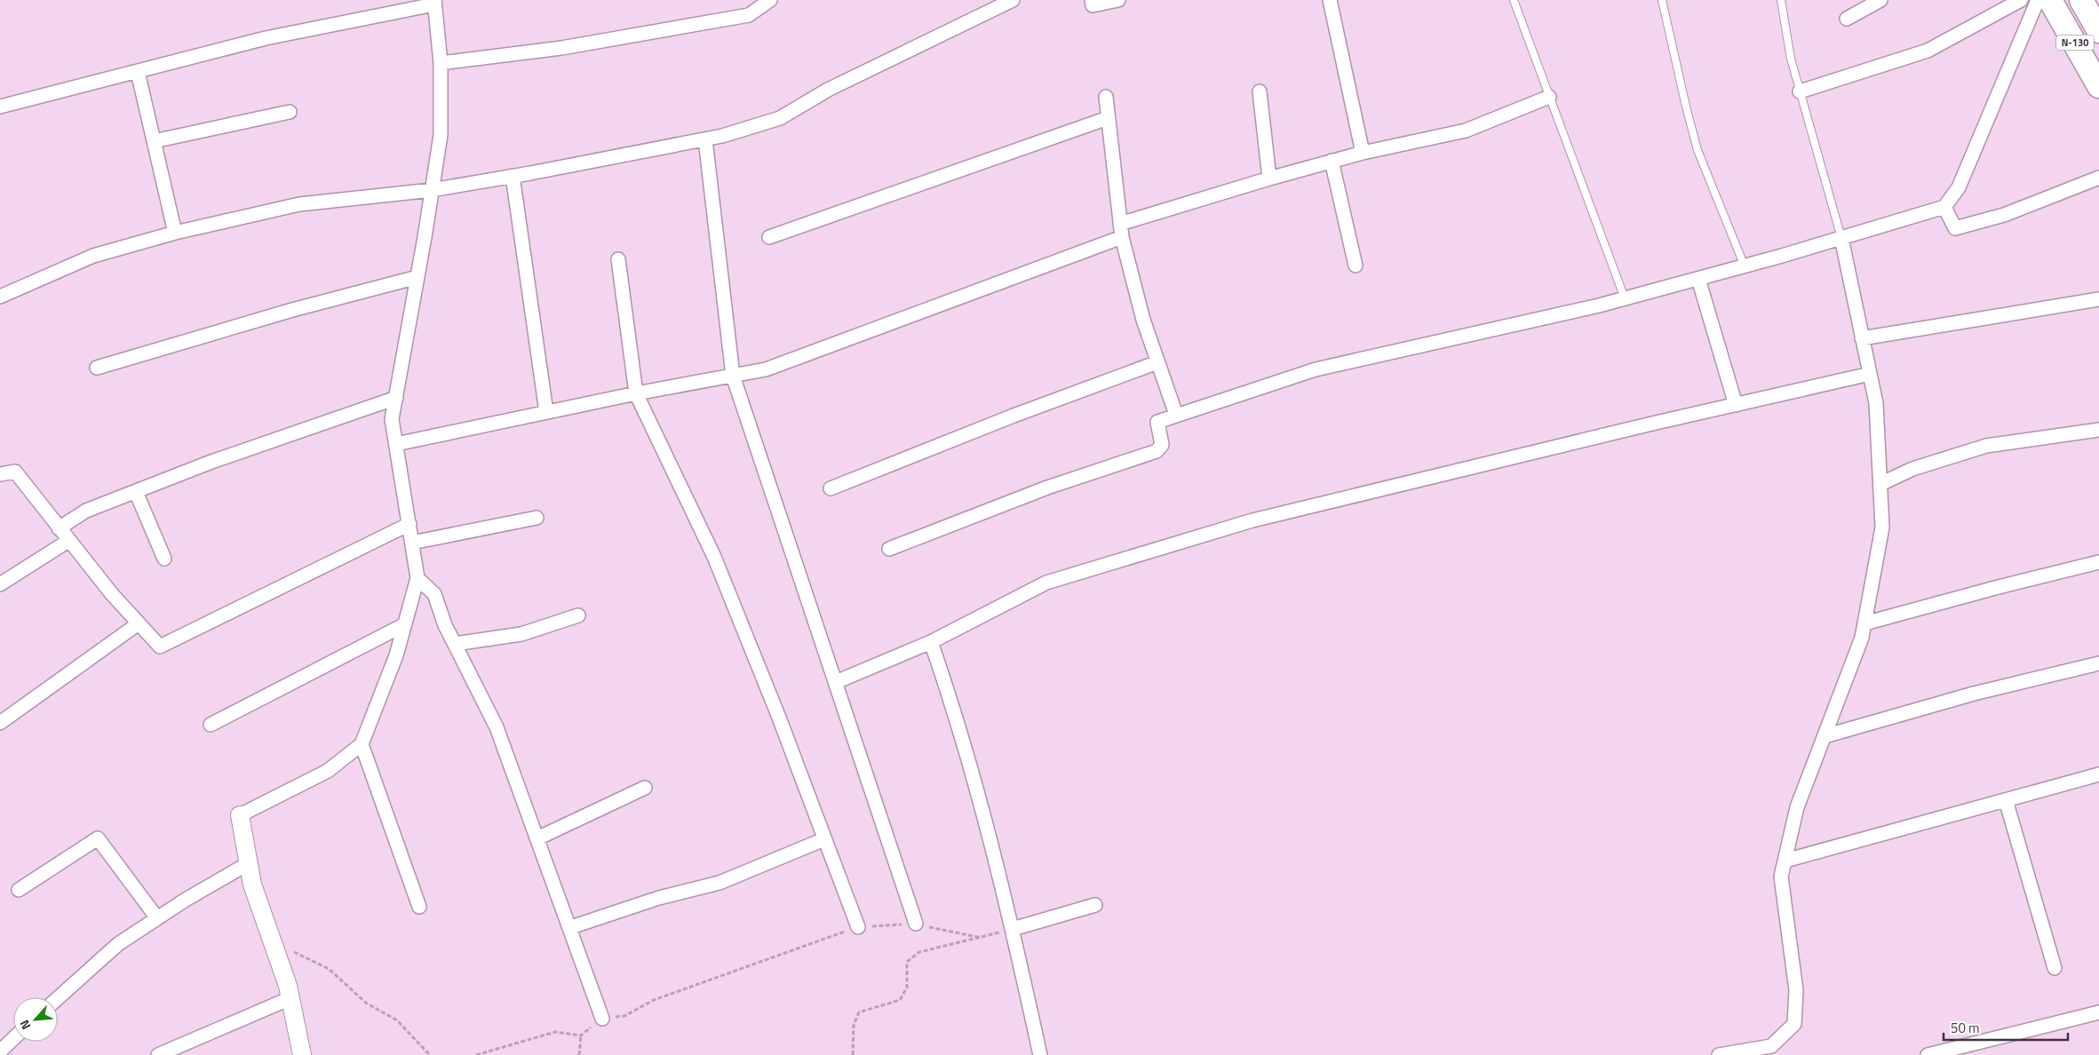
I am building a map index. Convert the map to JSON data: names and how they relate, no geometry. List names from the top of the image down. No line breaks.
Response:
{"streets":{"highway":["N-130"]},"scale_bar":"50 m","north":"bottom left"}
